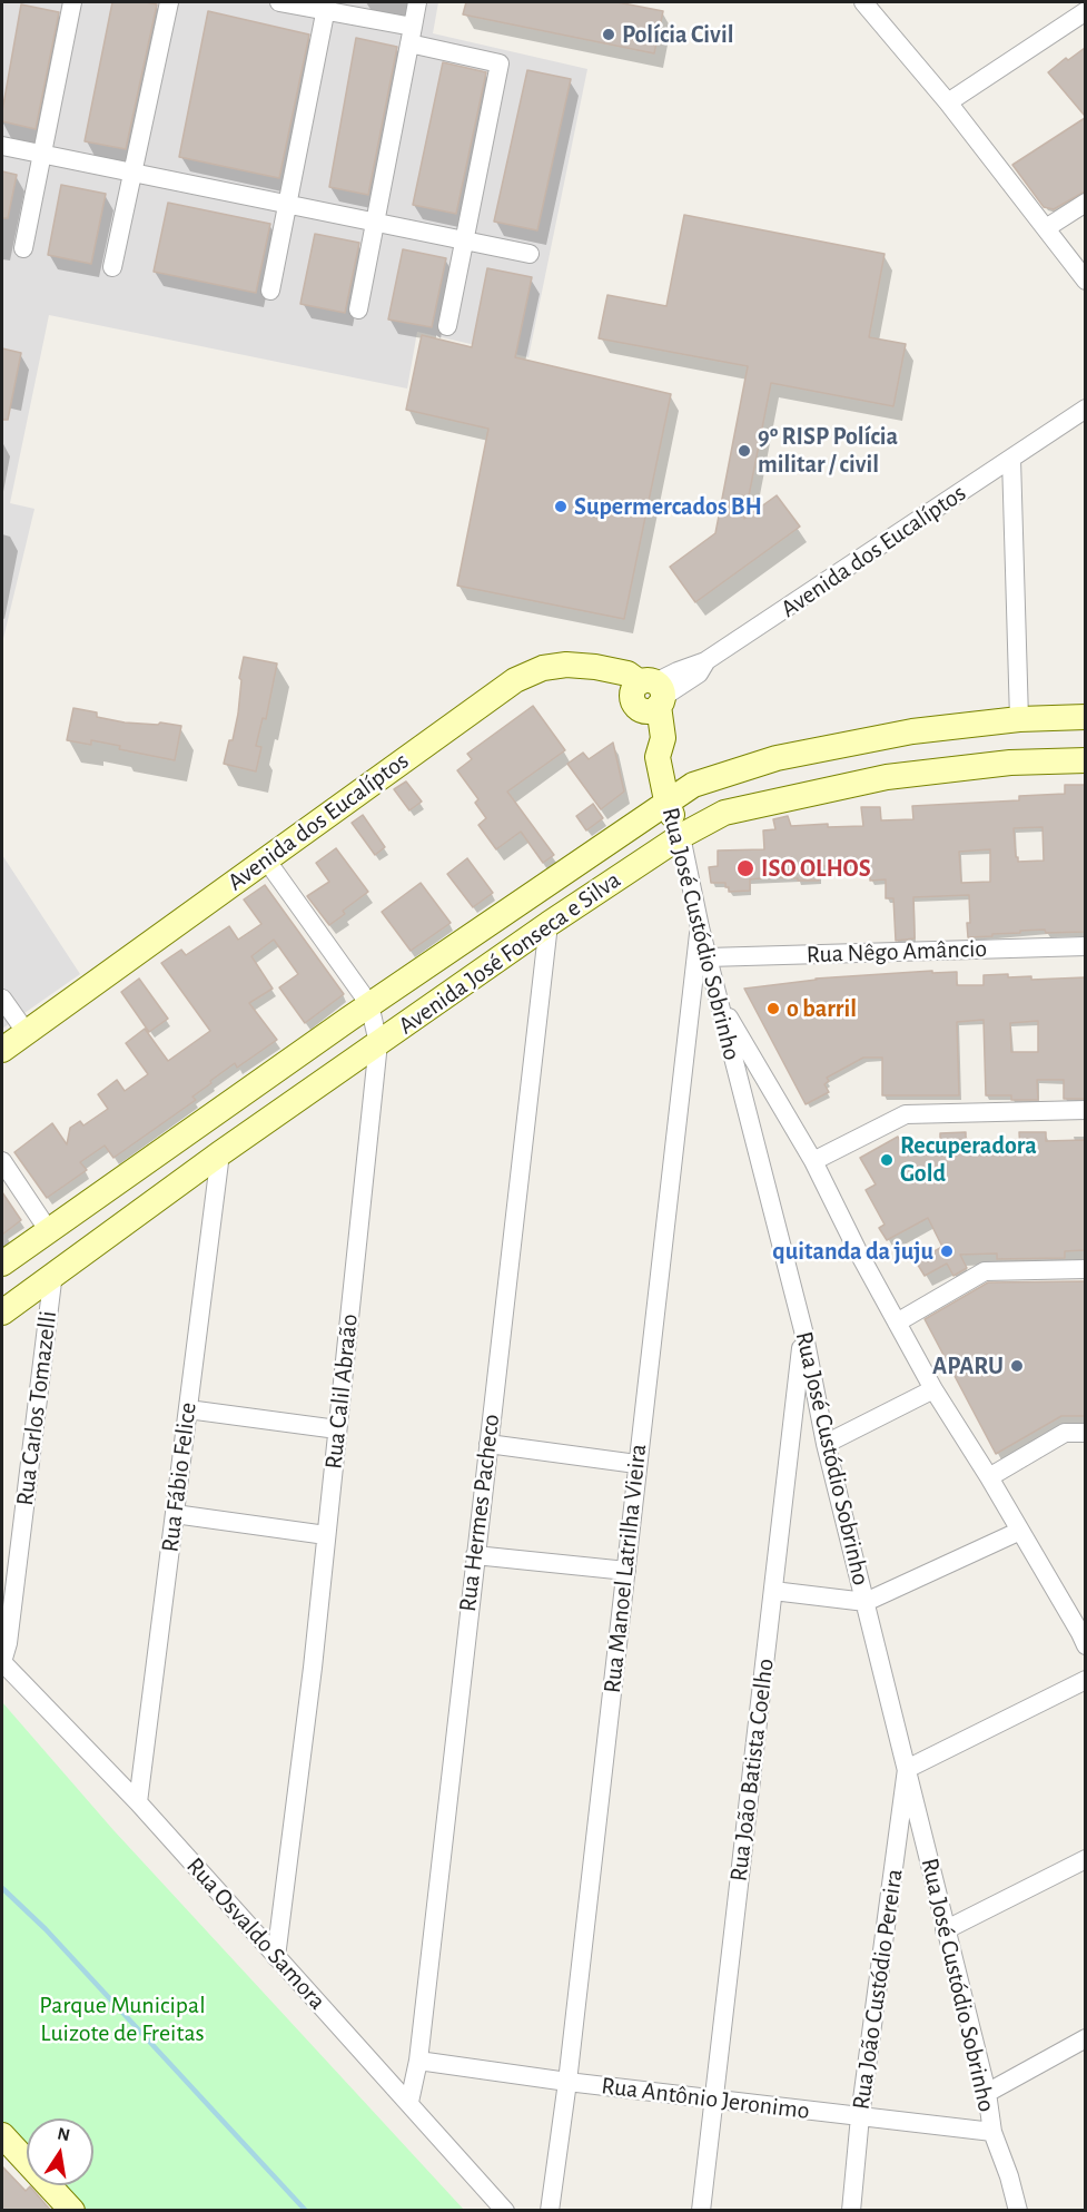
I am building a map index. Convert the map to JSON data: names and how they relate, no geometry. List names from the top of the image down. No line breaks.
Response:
{"streets":{"main road":["Avenida dos Eucalíptos","Rua José Custódio Sobrinho","Avenida José Fonseca e Silva"],"street":["Rua Nêgo Amâncio","Rua Calil Abraão","Rua Carlos Tomazelli","Rua Fábio Felice","Rua Hermes Pacheco","Rua Manoel Latrilha Vieira","Rua João Batista Coelho","Rua Osvaldo Samora","Rua João Custódio Pereira","Rua Antônio Jeronimo"]},"crossings":[["Avenida dos Eucalíptos","Rua José Custódio Sobrinho"],["Avenida dos Eucalíptos","Rua Calil Abraão"],["Rua José Custódio Sobrinho","Rua Nêgo Amâncio"],["Rua José Custódio Sobrinho","Avenida José Fonseca e Silva"],["Rua José Custódio Sobrinho","Rua Manoel Latrilha Vieira"],["Rua José Custódio Sobrinho","Rua João Batista Coelho"],["Rua José Custódio Sobrinho","Rua João Custódio Pereira"],["Rua José Custódio Sobrinho","Rua Antônio Jeronimo"],["Avenida José Fonseca e Silva","Rua Calil Abraão"],["Avenida José Fonseca e Silva","Rua Carlos Tomazelli"],["Avenida José Fonseca e Silva","Rua Fábio Felice"],["Avenida José Fonseca e Silva","Rua Hermes Pacheco"],["Rua Calil Abraão","Rua Osvaldo Samora"],["Rua Carlos Tomazelli","Rua Osvaldo Samora"],["Rua Fábio Felice","Rua Osvaldo Samora"],["Rua Hermes Pacheco","Rua Osvaldo Samora"],["Rua Hermes Pacheco","Rua Antônio Jeronimo"],["Rua Manoel Latrilha Vieira","Rua Antônio Jeronimo"],["Rua João Batista Coelho","Rua Antônio Jeronimo"],["Rua João Custódio Pereira","Rua Antônio Jeronimo"]],"parks":["Parque Municipal Luizote de Freitas"],"places":["Polícia Civil","9º RISP Polícia militar / civil","Supermercados BH","ISO OLHOS","o barril","Recuperadora Gold","quitanda da juju","APARU"],"north":"top"}
